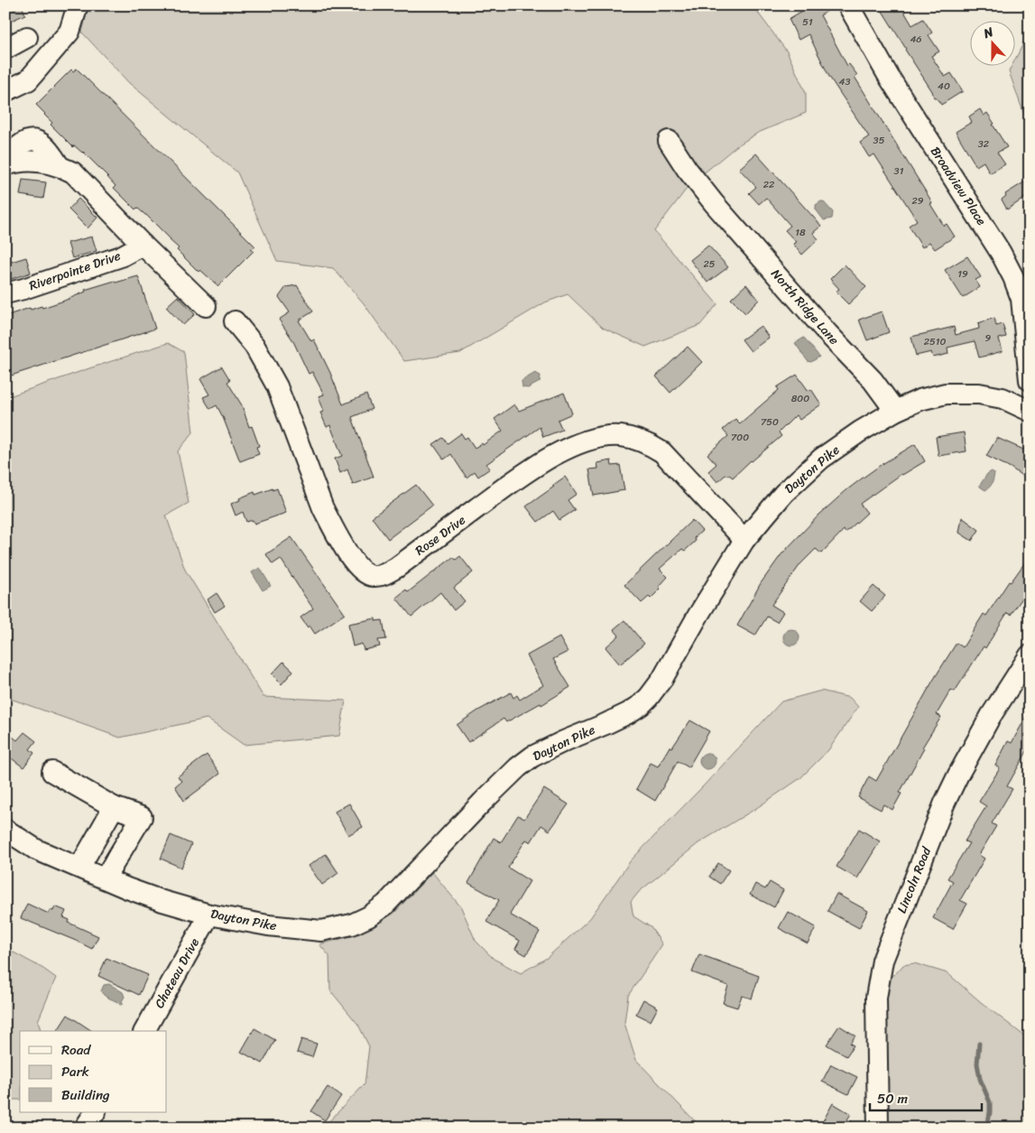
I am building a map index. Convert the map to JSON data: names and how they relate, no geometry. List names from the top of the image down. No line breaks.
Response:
{"streets":{"street":["Broadview Place","Riverpointe Drive","North Ridge Lane","Dayton Pike","Rose Drive","Lincoln Road","Chateau Drive"]},"crossings":[["North Ridge Lane","Dayton Pike"],["Dayton Pike","Rose Drive"],["Dayton Pike","Chateau Drive"]],"house_numbers":["51","46","43","40","35","32","31","22","29","18","25","19","9","2510","800","750","700"],"legend":["Road","Park","Building"],"scale_bar":"50 m","north":"top"}
